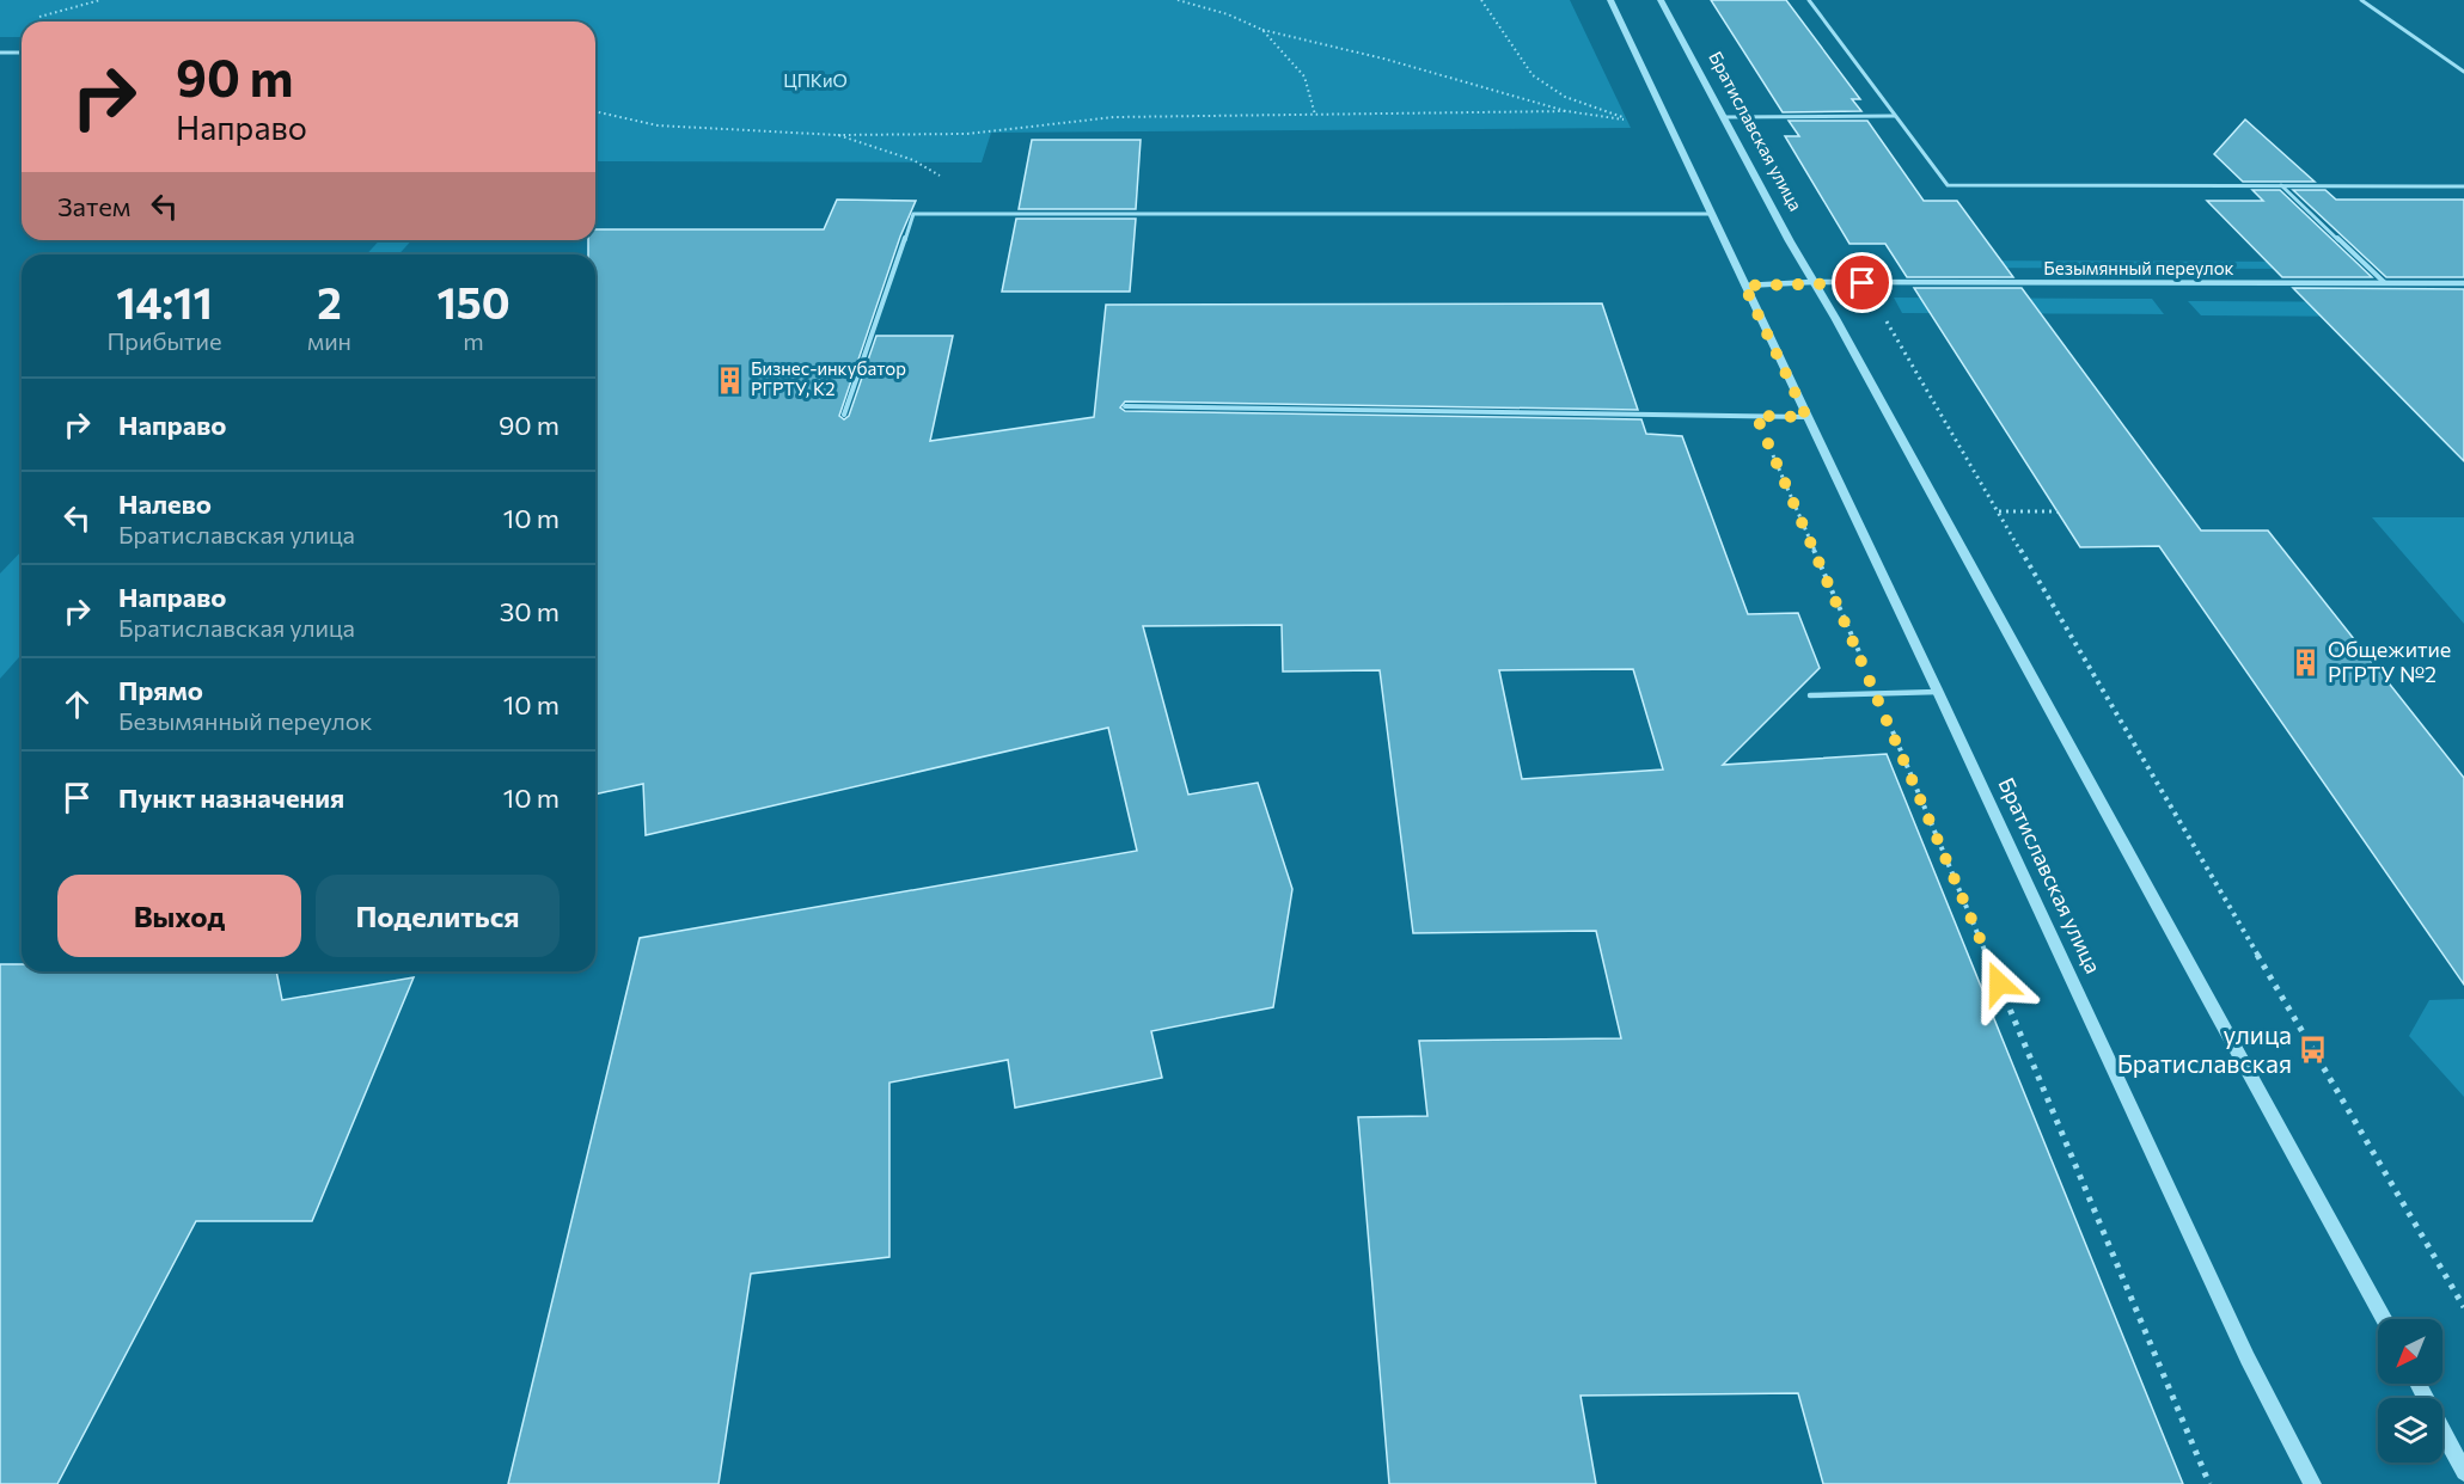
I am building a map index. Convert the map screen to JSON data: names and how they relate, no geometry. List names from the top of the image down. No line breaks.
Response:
{"streets":{"street":["Братиславская улица","Безымянный переулок"]},"crossings":[["Братиславская улица","Безымянный переулок"]],"parks":["ЦПКиО"],"places":{"building":["Бизнес-инкубатор РГРТУ, К2","Общежитие РГРТУ №2"],"bus stop":["улица Братиславская"]},"north":"bottom left","page":{"turn":["90 m","Направо"],"then":"Затем","eta":["14:11","Прибытие","2","мин","150","m"],"list":[{"name":"Направо","value":"90 m"},{"name":"Налево","note":"Братиславская улица","value":"10 m"},{"name":"Направо","note":"Братиславская улица","value":"30 m"},{"name":"Прямо","note":"Безымянный переулок","value":"10 m"},{"name":"Пункт назначения","value":"10 m"}],"buttons":["Выход","Поделиться"]}}
